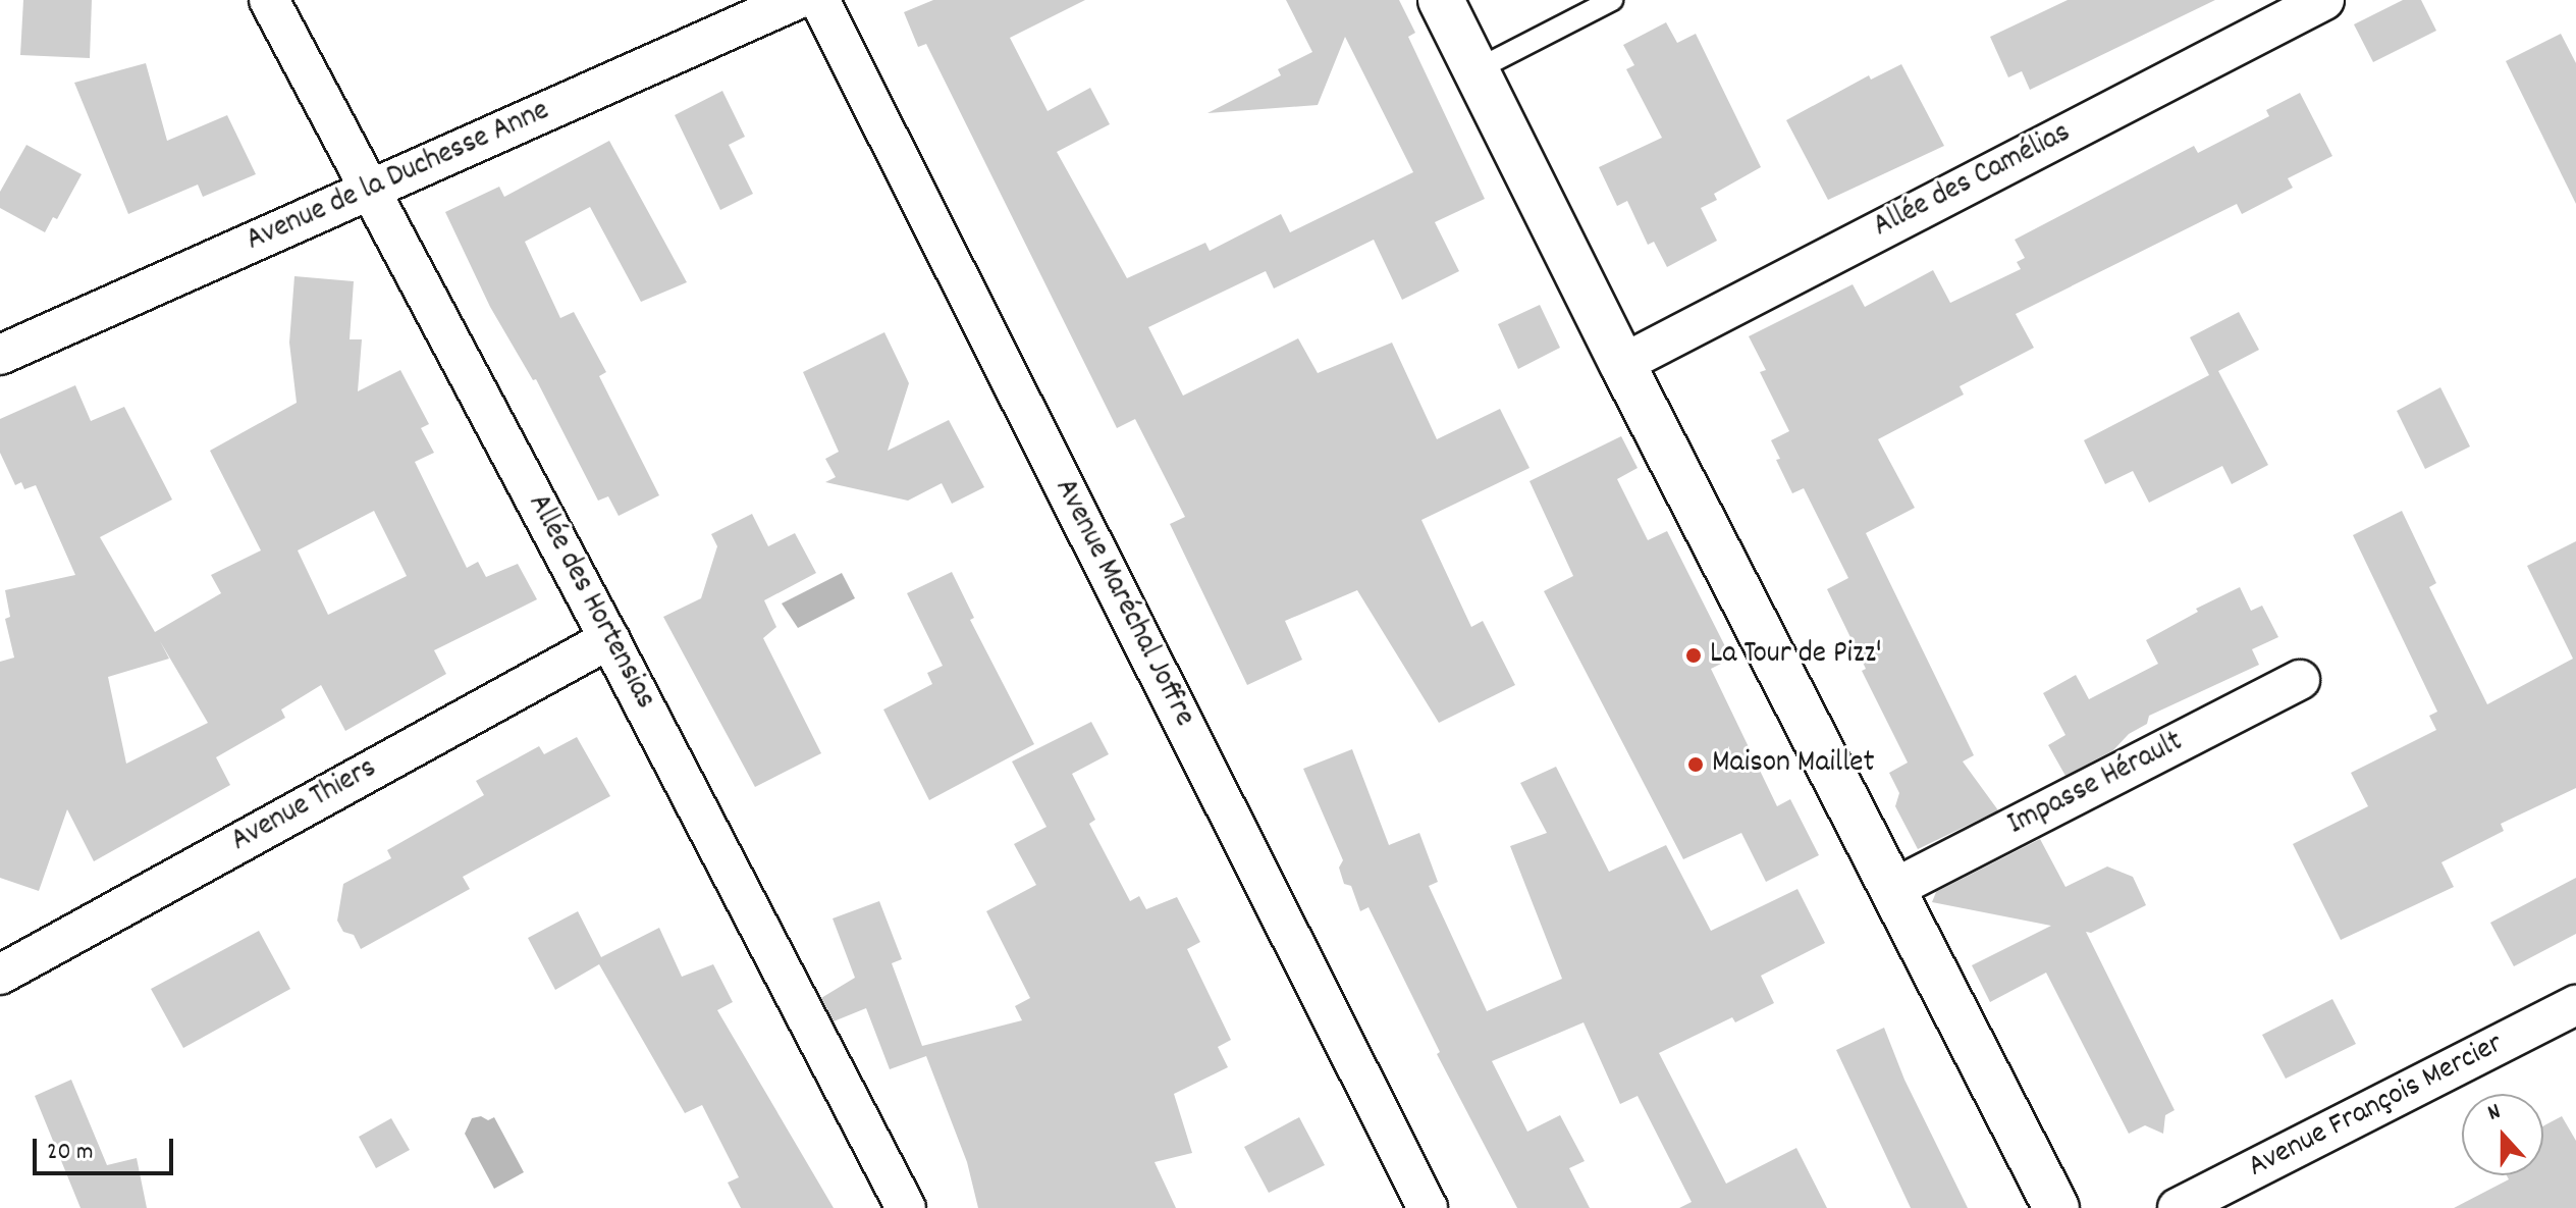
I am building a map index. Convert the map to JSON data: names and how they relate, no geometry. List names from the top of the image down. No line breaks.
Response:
{"streets":{"street":["Avenue de la Duchesse Anne","Allée des Camélias","Allée des Hortensias","Avenue Maréchal Joffre","Impasse Hérault","Avenue Thiers","Avenue François Mercier"]},"crossings":[["Avenue de la Duchesse Anne","Allée des Hortensias"],["Allée des Hortensias","Avenue Thiers"]],"places":["La Tour de Pizz'","Maison Maillet"],"scale_bar":"20 m","north":"top"}
